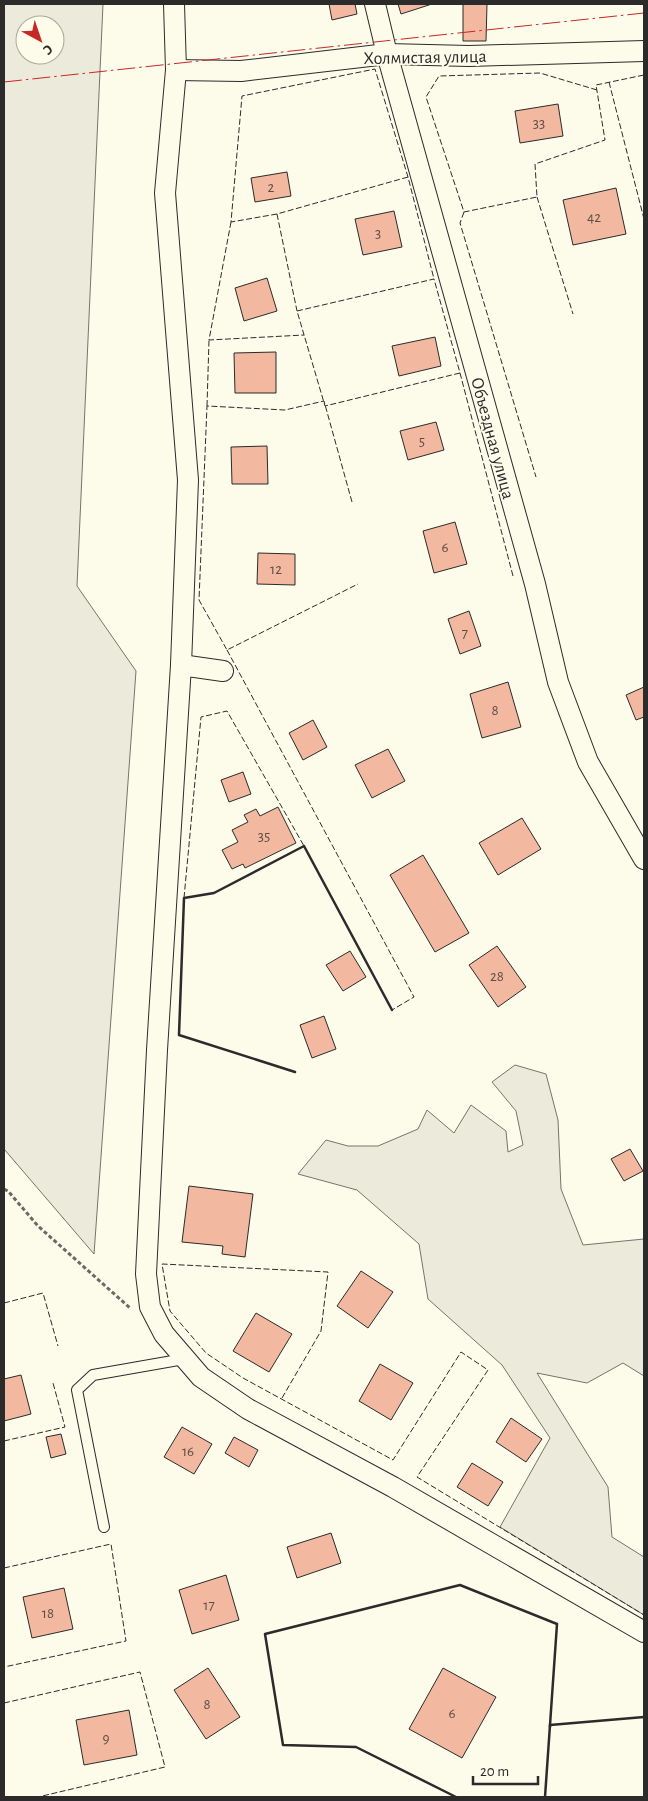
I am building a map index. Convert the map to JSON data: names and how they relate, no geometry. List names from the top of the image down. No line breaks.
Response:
{"streets":{"street":["Холмистая улица","Объездная улица"]},"crossings":[["Холмистая улица","Объездная улица"]],"house_numbers":["33","2","42","3","5","6","12","7","8","35","28","16","17","18","8","6","9"],"scale_bar":"20 m","north":"bottom right"}
